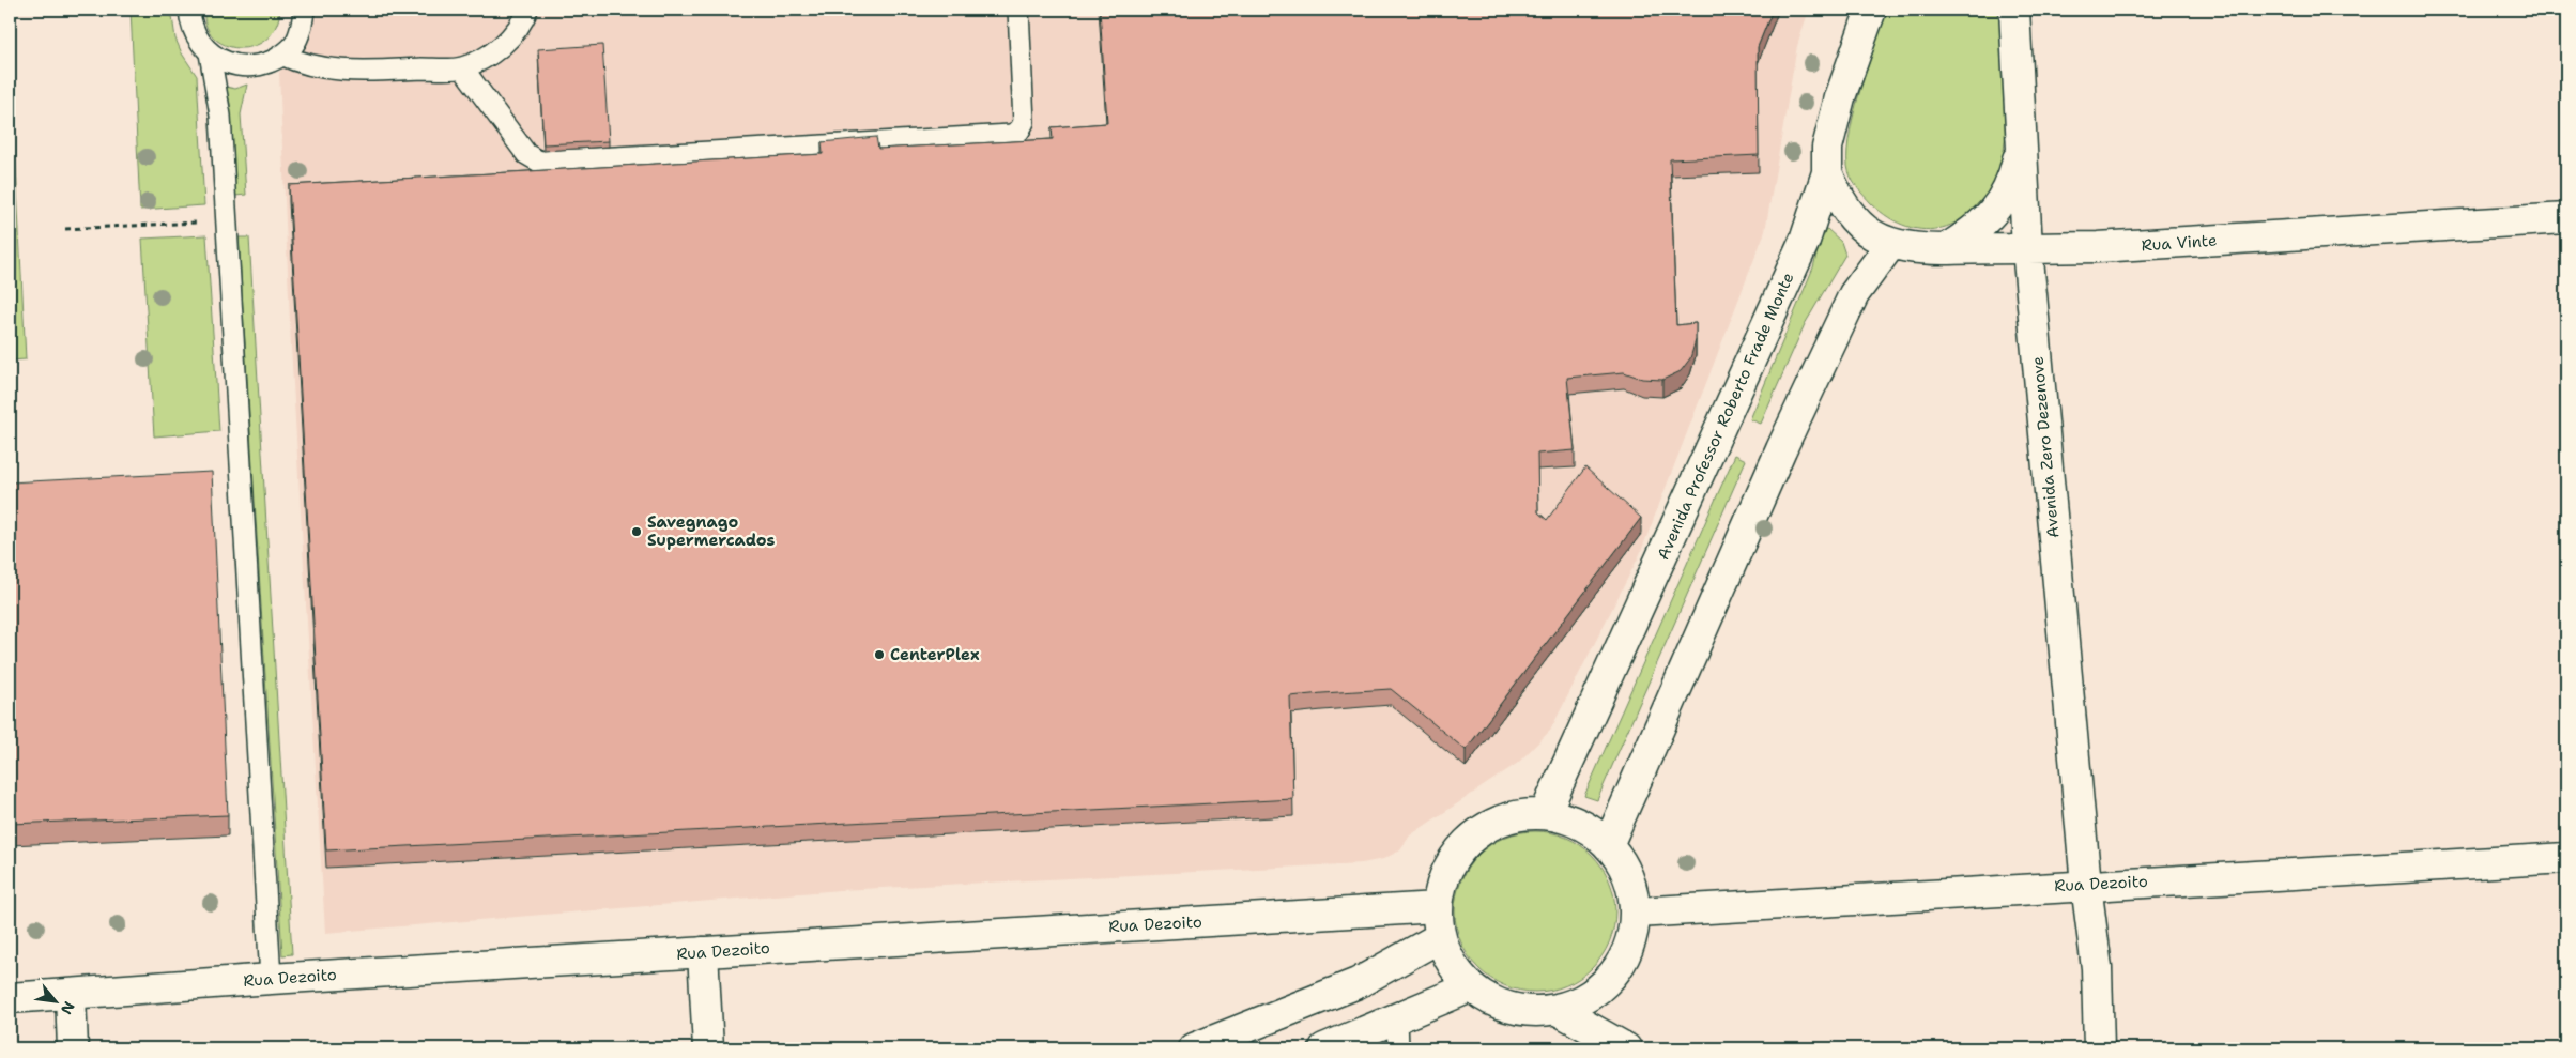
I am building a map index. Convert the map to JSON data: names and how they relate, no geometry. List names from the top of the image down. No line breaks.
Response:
{"streets":{"street":["Rua Vinte","Avenida Professor Roberto Frade Monte","Avenida Zero Dezenove","Rua Dezoito"]},"crossings":[["Rua Vinte","Avenida Professor Roberto Frade Monte"],["Rua Vinte","Avenida Zero Dezenove"],["Avenida Zero Dezenove","Rua Dezoito"]],"places":["Savegnago Supermercados","CenterPlex"],"north":"bottom right"}
